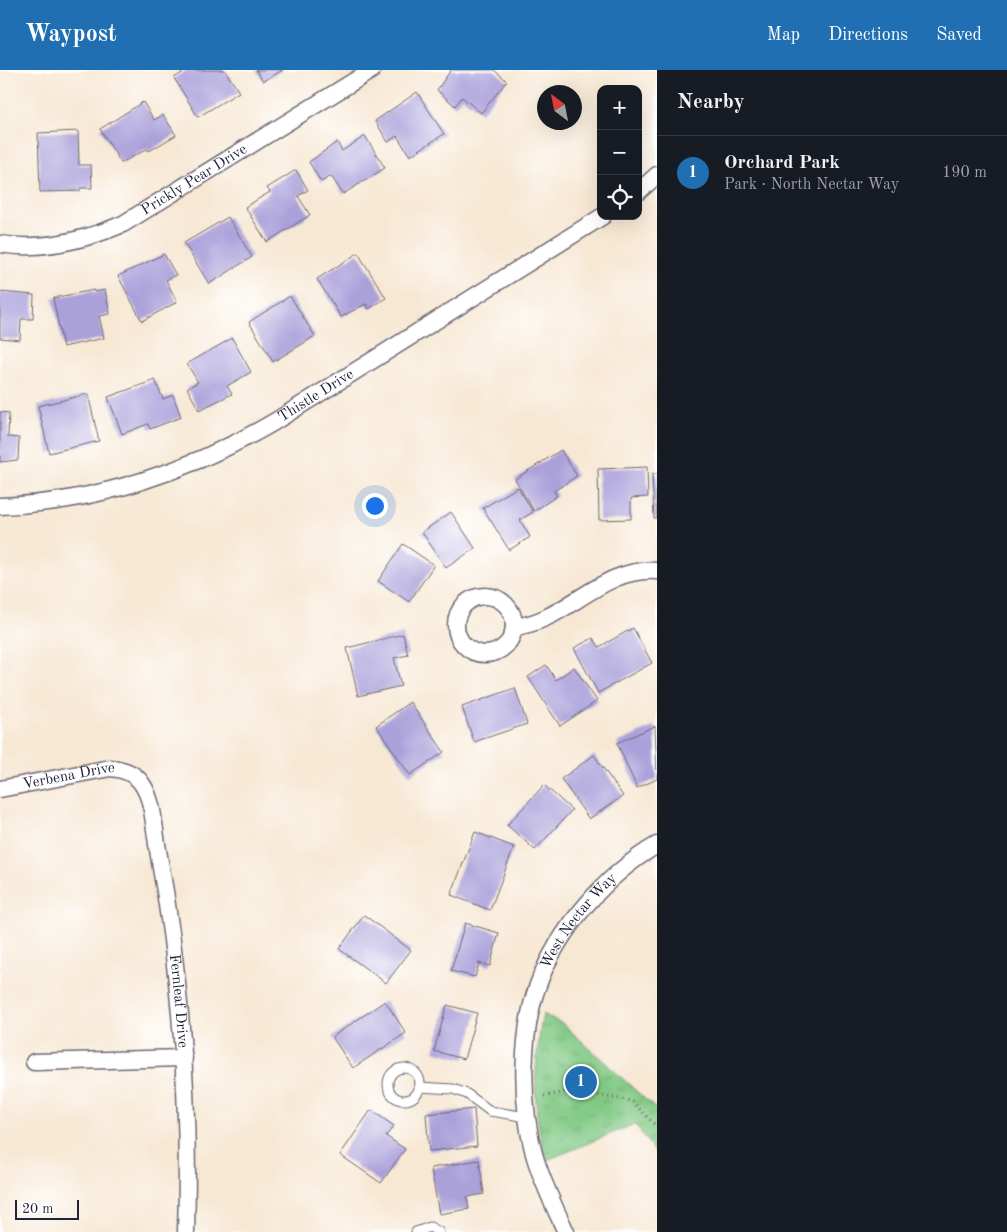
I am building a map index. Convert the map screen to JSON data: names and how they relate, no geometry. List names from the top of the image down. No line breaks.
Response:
{"streets":{"street":["Prickly Pear Drive","Thistle Drive","Verbena Drive","West Nectar Way","Fernleaf Drive"]},"crossings":[["Verbena Drive","Fernleaf Drive"]],"scale_bar":"20 m","north":"top left","page":{"header":"Waypost","nav":["Map","Directions","Saved"],"heading":"Nearby","map_buttons":["+","−"],"list":[{"mark":"1","name":"Orchard Park","note":"Park · North Nectar Way","value":"190 m"}],"pins":"1","scale":"20 m"}}
